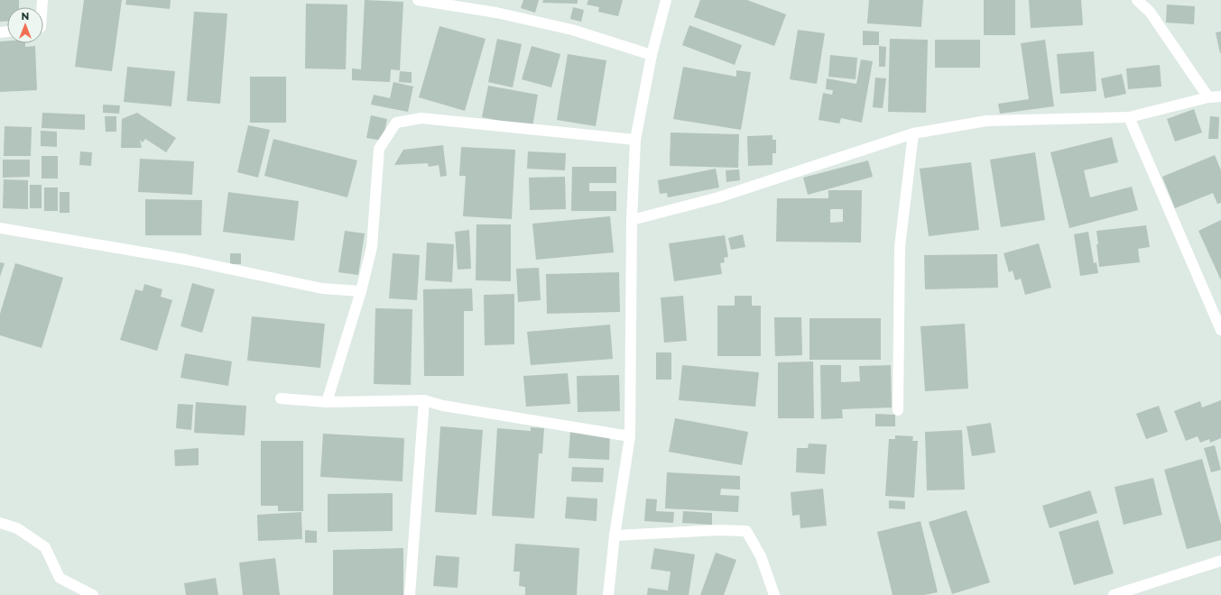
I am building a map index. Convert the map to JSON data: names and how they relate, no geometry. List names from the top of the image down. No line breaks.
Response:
{"north":"top"}
